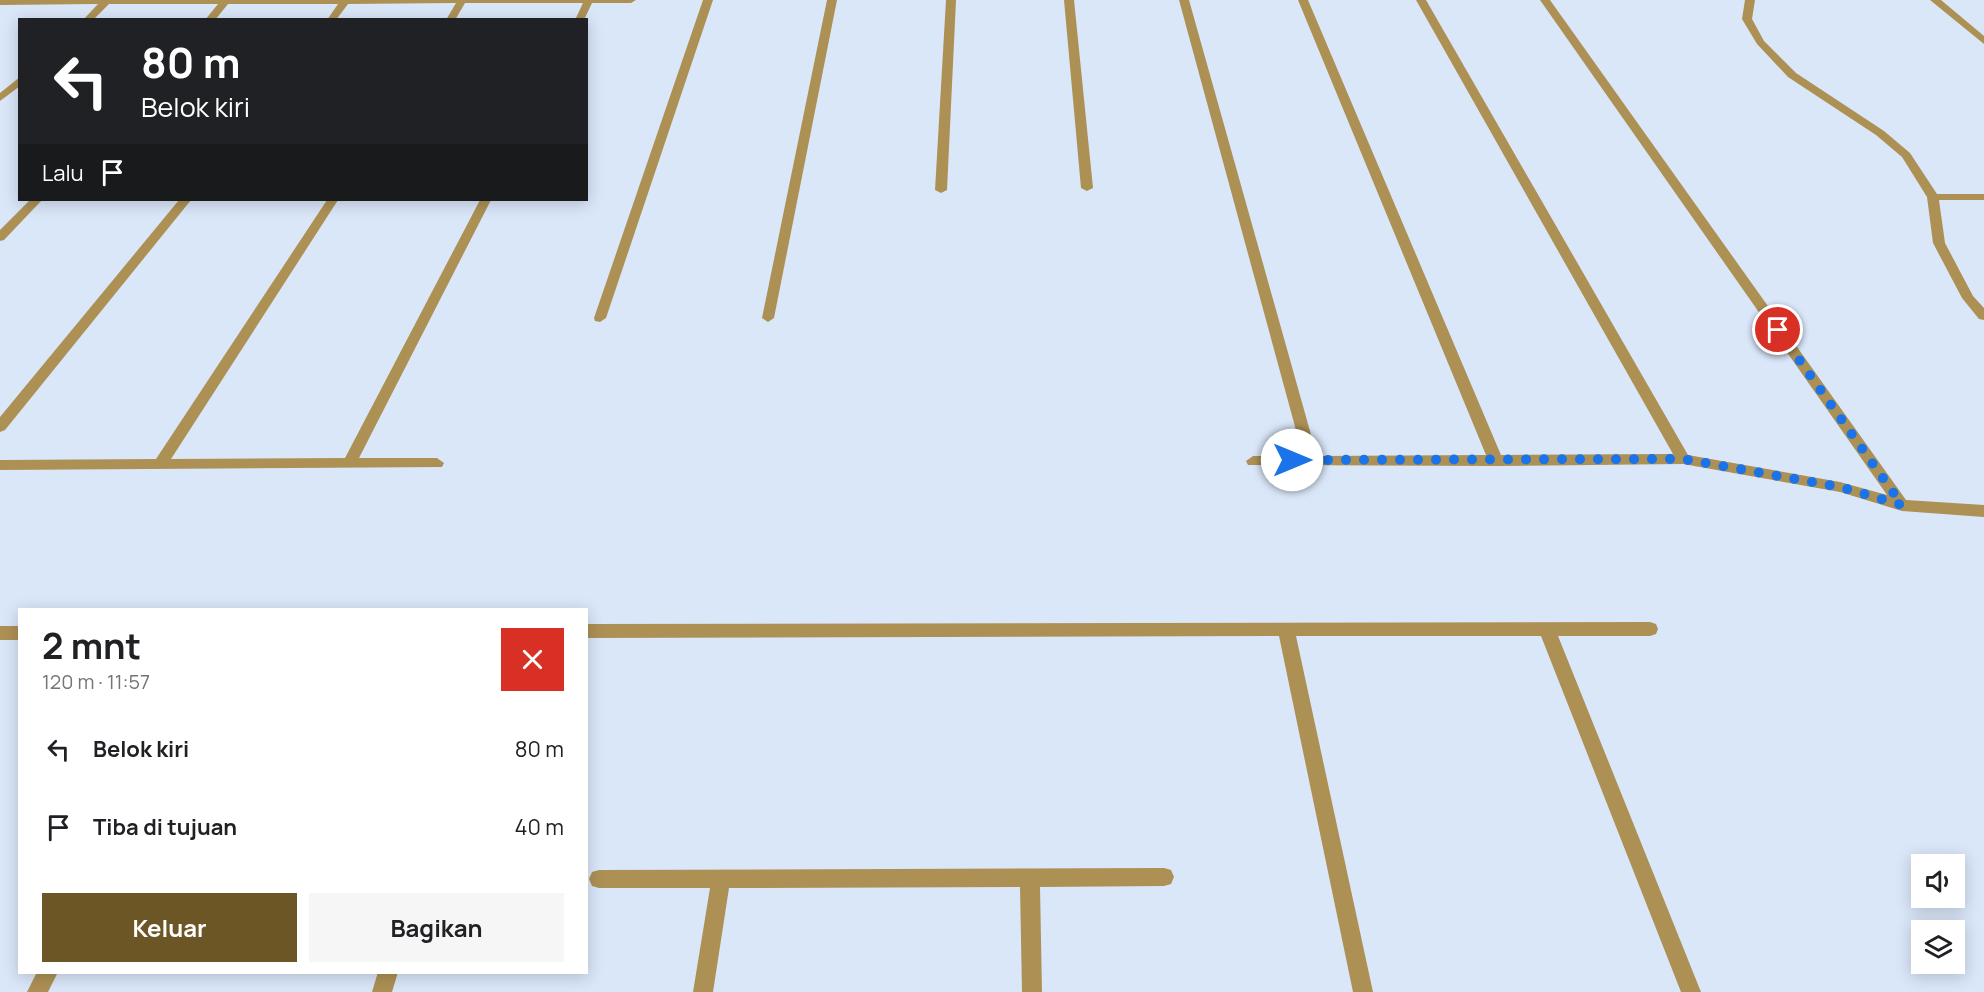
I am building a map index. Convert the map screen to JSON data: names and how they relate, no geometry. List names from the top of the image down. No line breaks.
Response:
{"page":{"turn":["80 m","Belok kiri"],"then":"Lalu","heading":["2 mnt","120 m · 11:57"],"list":[{"name":"Belok kiri","value":"80 m"},{"name":"Tiba di tujuan","value":"40 m"}],"buttons":["Keluar","Bagikan"]}}
